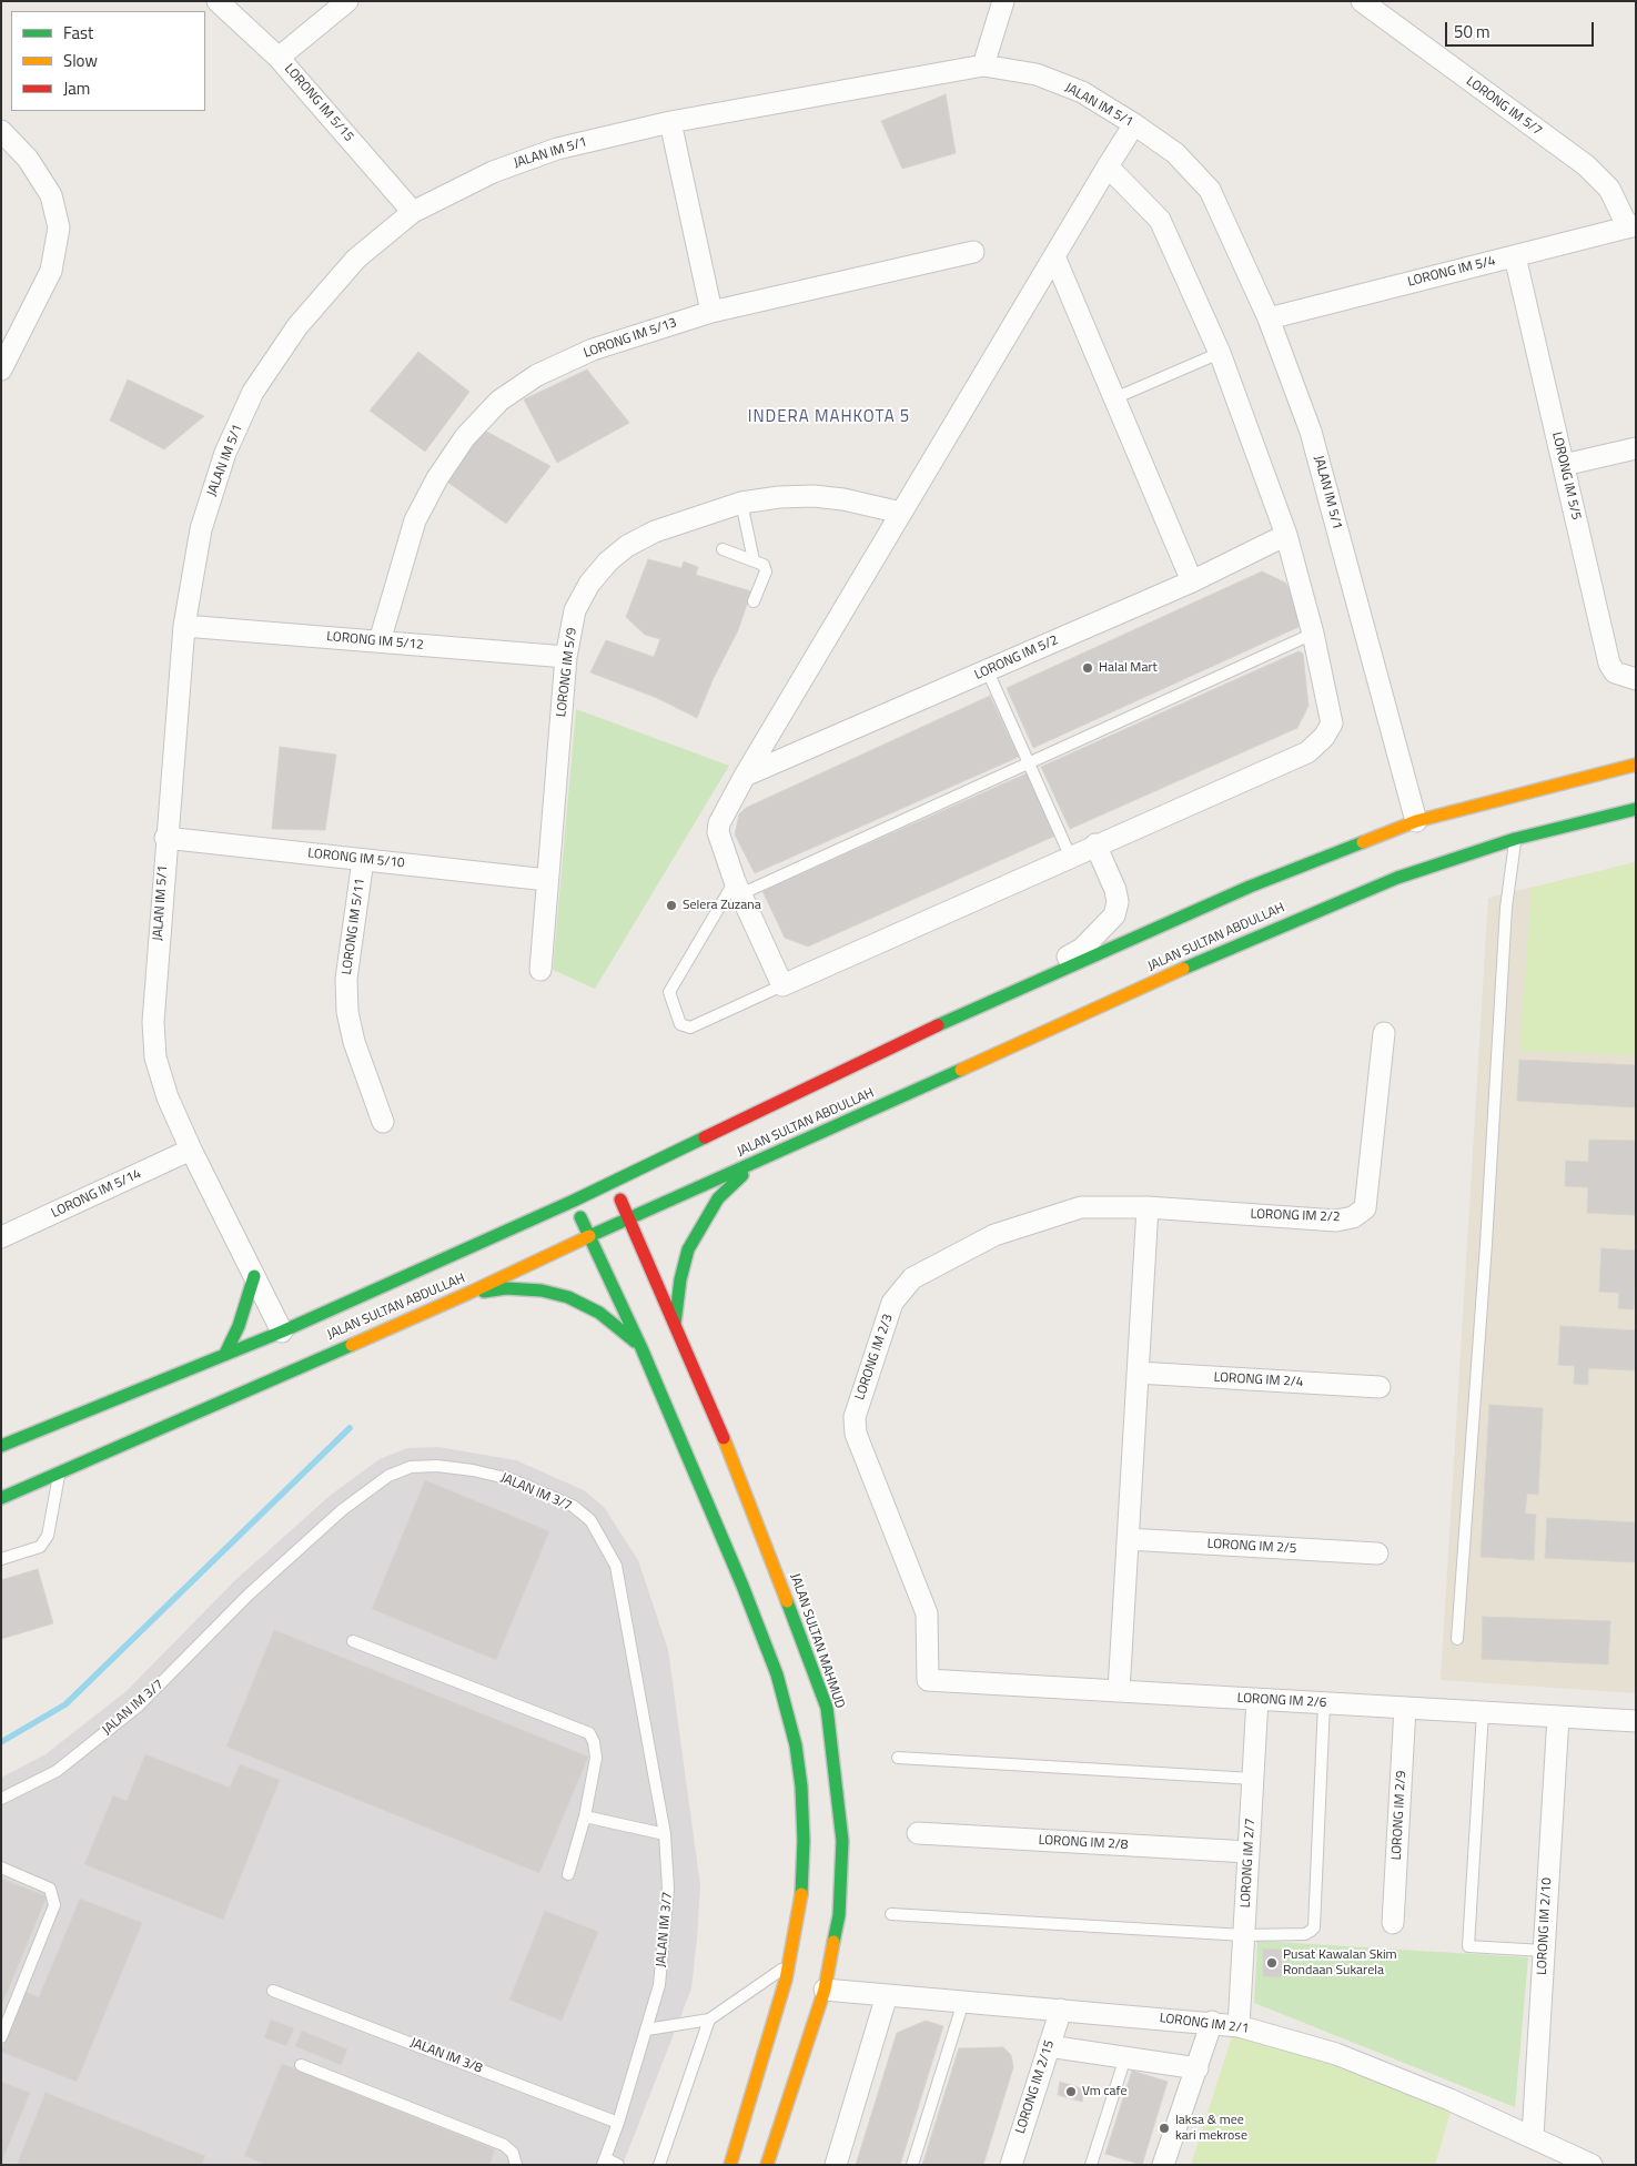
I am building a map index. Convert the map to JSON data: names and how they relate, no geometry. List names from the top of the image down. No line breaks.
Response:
{"streets":{"main road":["JALAN SULTAN ABDULLAH","JALAN SULTAN MAHMUD"],"street":["LORONG IM 5/15","JALAN IM 5/1","LORONG IM 5/7","LORONG IM 5/4","LORONG IM 5/13","LORONG IM 5/5","LORONG IM 5/12","LORONG IM 5/2","LORONG IM 5/9","LORONG IM 5/10","LORONG IM 5/11","LORONG IM 5/14","LORONG IM 2/2","LORONG IM 2/3","LORONG IM 2/4","LORONG IM 2/5","LORONG IM 2/6","LORONG IM 2/9","LORONG IM 2/8","LORONG IM 2/7","LORONG IM 2/10","LORONG IM 2/1","LORONG IM 2/15"],"lane":["JALAN IM 3/7","JALAN IM 3/8"]},"crossings":[["LORONG IM 5/15","JALAN IM 5/1"],["JALAN IM 5/1","LORONG IM 5/4"],["JALAN IM 5/1","LORONG IM 5/12"],["JALAN IM 5/1","LORONG IM 5/10"],["JALAN IM 5/1","JALAN SULTAN ABDULLAH"],["JALAN IM 5/1","LORONG IM 5/14"],["LORONG IM 5/7","LORONG IM 5/4"],["LORONG IM 5/4","LORONG IM 5/5"],["LORONG IM 5/13","LORONG IM 5/12"],["LORONG IM 5/12","LORONG IM 5/9"],["LORONG IM 5/9","LORONG IM 5/10"],["LORONG IM 5/10","LORONG IM 5/11"],["JALAN SULTAN ABDULLAH","JALAN SULTAN MAHMUD"],["LORONG IM 2/2","LORONG IM 2/3"],["LORONG IM 2/3","LORONG IM 2/6"],["JALAN IM 3/7","JALAN IM 3/8"],["JALAN SULTAN MAHMUD","LORONG IM 2/1"],["LORONG IM 2/6","LORONG IM 2/9"],["LORONG IM 2/6","LORONG IM 2/7"],["LORONG IM 2/6","LORONG IM 2/10"],["LORONG IM 2/8","LORONG IM 2/7"],["LORONG IM 2/7","LORONG IM 2/1"],["LORONG IM 2/10","LORONG IM 2/1"],["LORONG IM 2/1","LORONG IM 2/15"]],"districts":["INDERA MAHKOTA 5"],"places":["Halal Mart","Selera Zuzana","Pusat Kawalan Skim Rondaan Sukarela","Vm cafe","laksa & mee kari mekrose"],"legend":["Fast","Slow","Jam"],"scale_bar":"50 m"}
